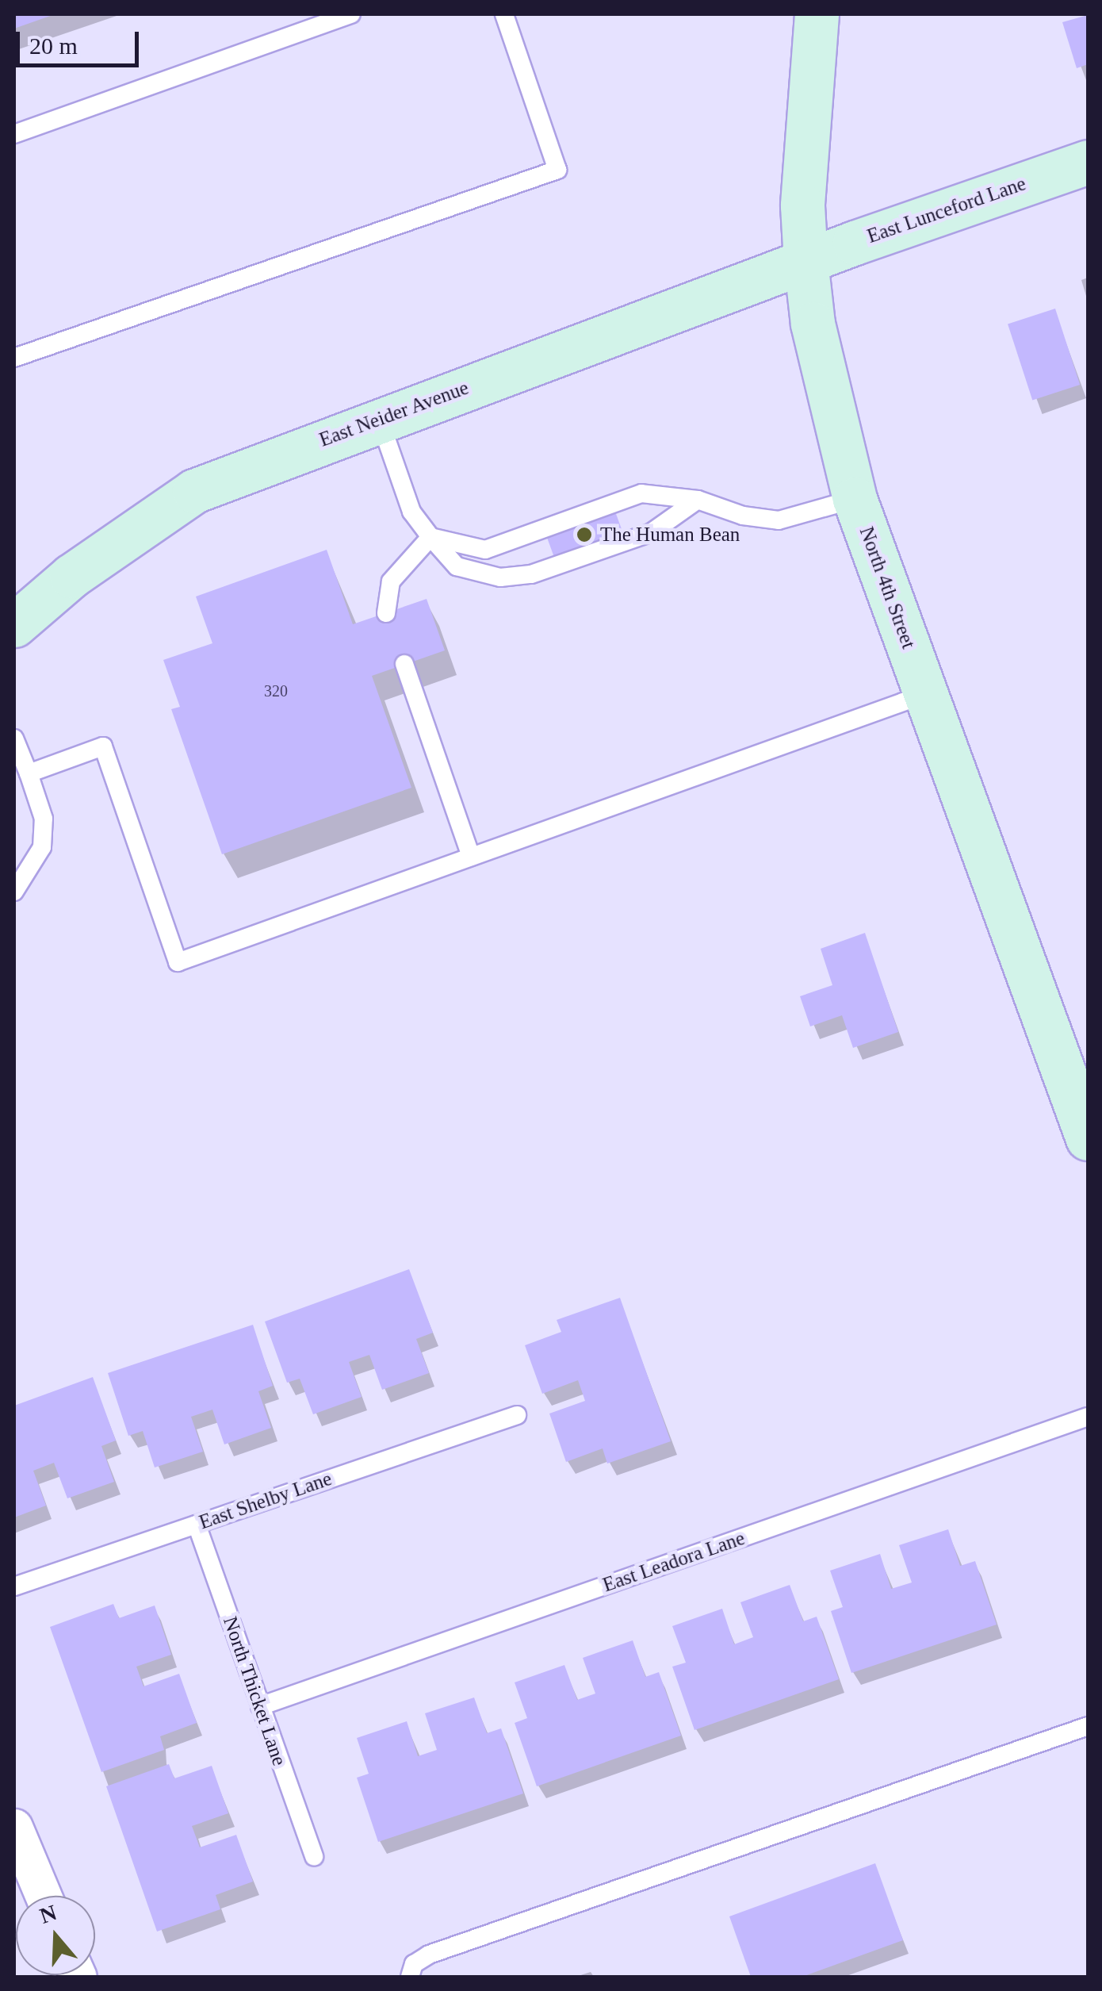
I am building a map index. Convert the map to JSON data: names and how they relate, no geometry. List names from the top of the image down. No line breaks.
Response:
{"streets":{"main road":["East Lunceford Lane","East Neider Avenue","North 4th Street"],"lane":["East Shelby Lane","East Leadora Lane","North Thicket Lane"]},"crossings":[["East Lunceford Lane","East Neider Avenue"],["East Lunceford Lane","North 4th Street"],["East Neider Avenue","North 4th Street"],["East Shelby Lane","North Thicket Lane"],["East Leadora Lane","North Thicket Lane"]],"places":["The Human Bean"],"house_numbers":["320"],"scale_bar":"20 m","north":"top"}
